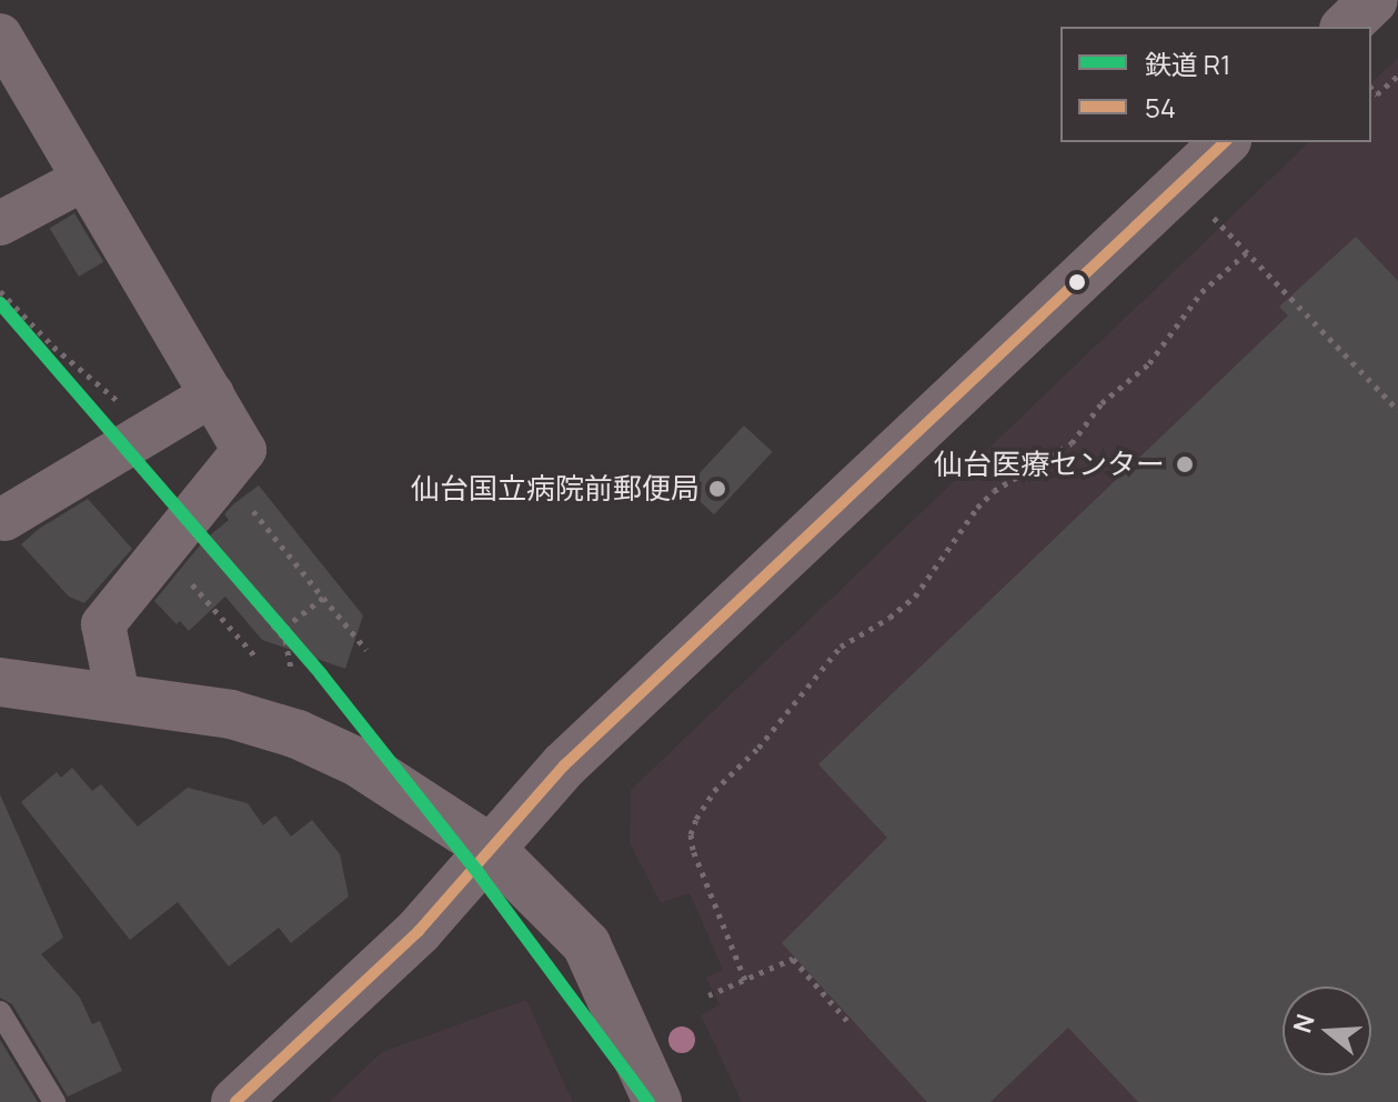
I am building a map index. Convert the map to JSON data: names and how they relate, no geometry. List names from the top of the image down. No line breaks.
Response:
{"places":["仙台医療センター","仙台国立病院前郵便局"],"lines":["transit line 54","rail line R1"],"legend":["鉄道 R1","54"],"north":"left"}
